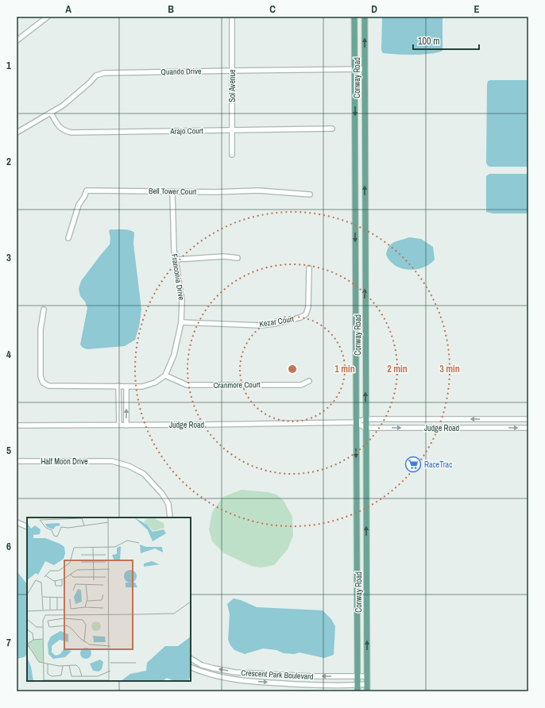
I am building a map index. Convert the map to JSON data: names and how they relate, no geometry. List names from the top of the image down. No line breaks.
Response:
{"streets":{"main road":["Conway Road"],"street":["Quando Drive","Sol Avenue","Arajo Court","Bell Tower Court","Franconia Drive","Kezar Court","Cranmore Court","Judge Road","Half Moon Drive","Crescent Park Boulevard"]},"crossings":[["Quando Drive","Conway Road"],["Quando Drive","Sol Avenue"],["Quando Drive","Arajo Court"],["Conway Road","Judge Road"],["Conway Road","Crescent Park Boulevard"],["Sol Avenue","Arajo Court"],["Bell Tower Court","Franconia Drive"],["Franconia Drive","Kezar Court"],["Franconia Drive","Cranmore Court"]],"places":{"supermarket":["RaceTrac"]},"scale_bar":"100 m","grid":{"columns":["A","B","C","D","E"],"rows":["1","2","3","4","5","6","7"]},"rings":["1 min","2 min","3 min"]}
